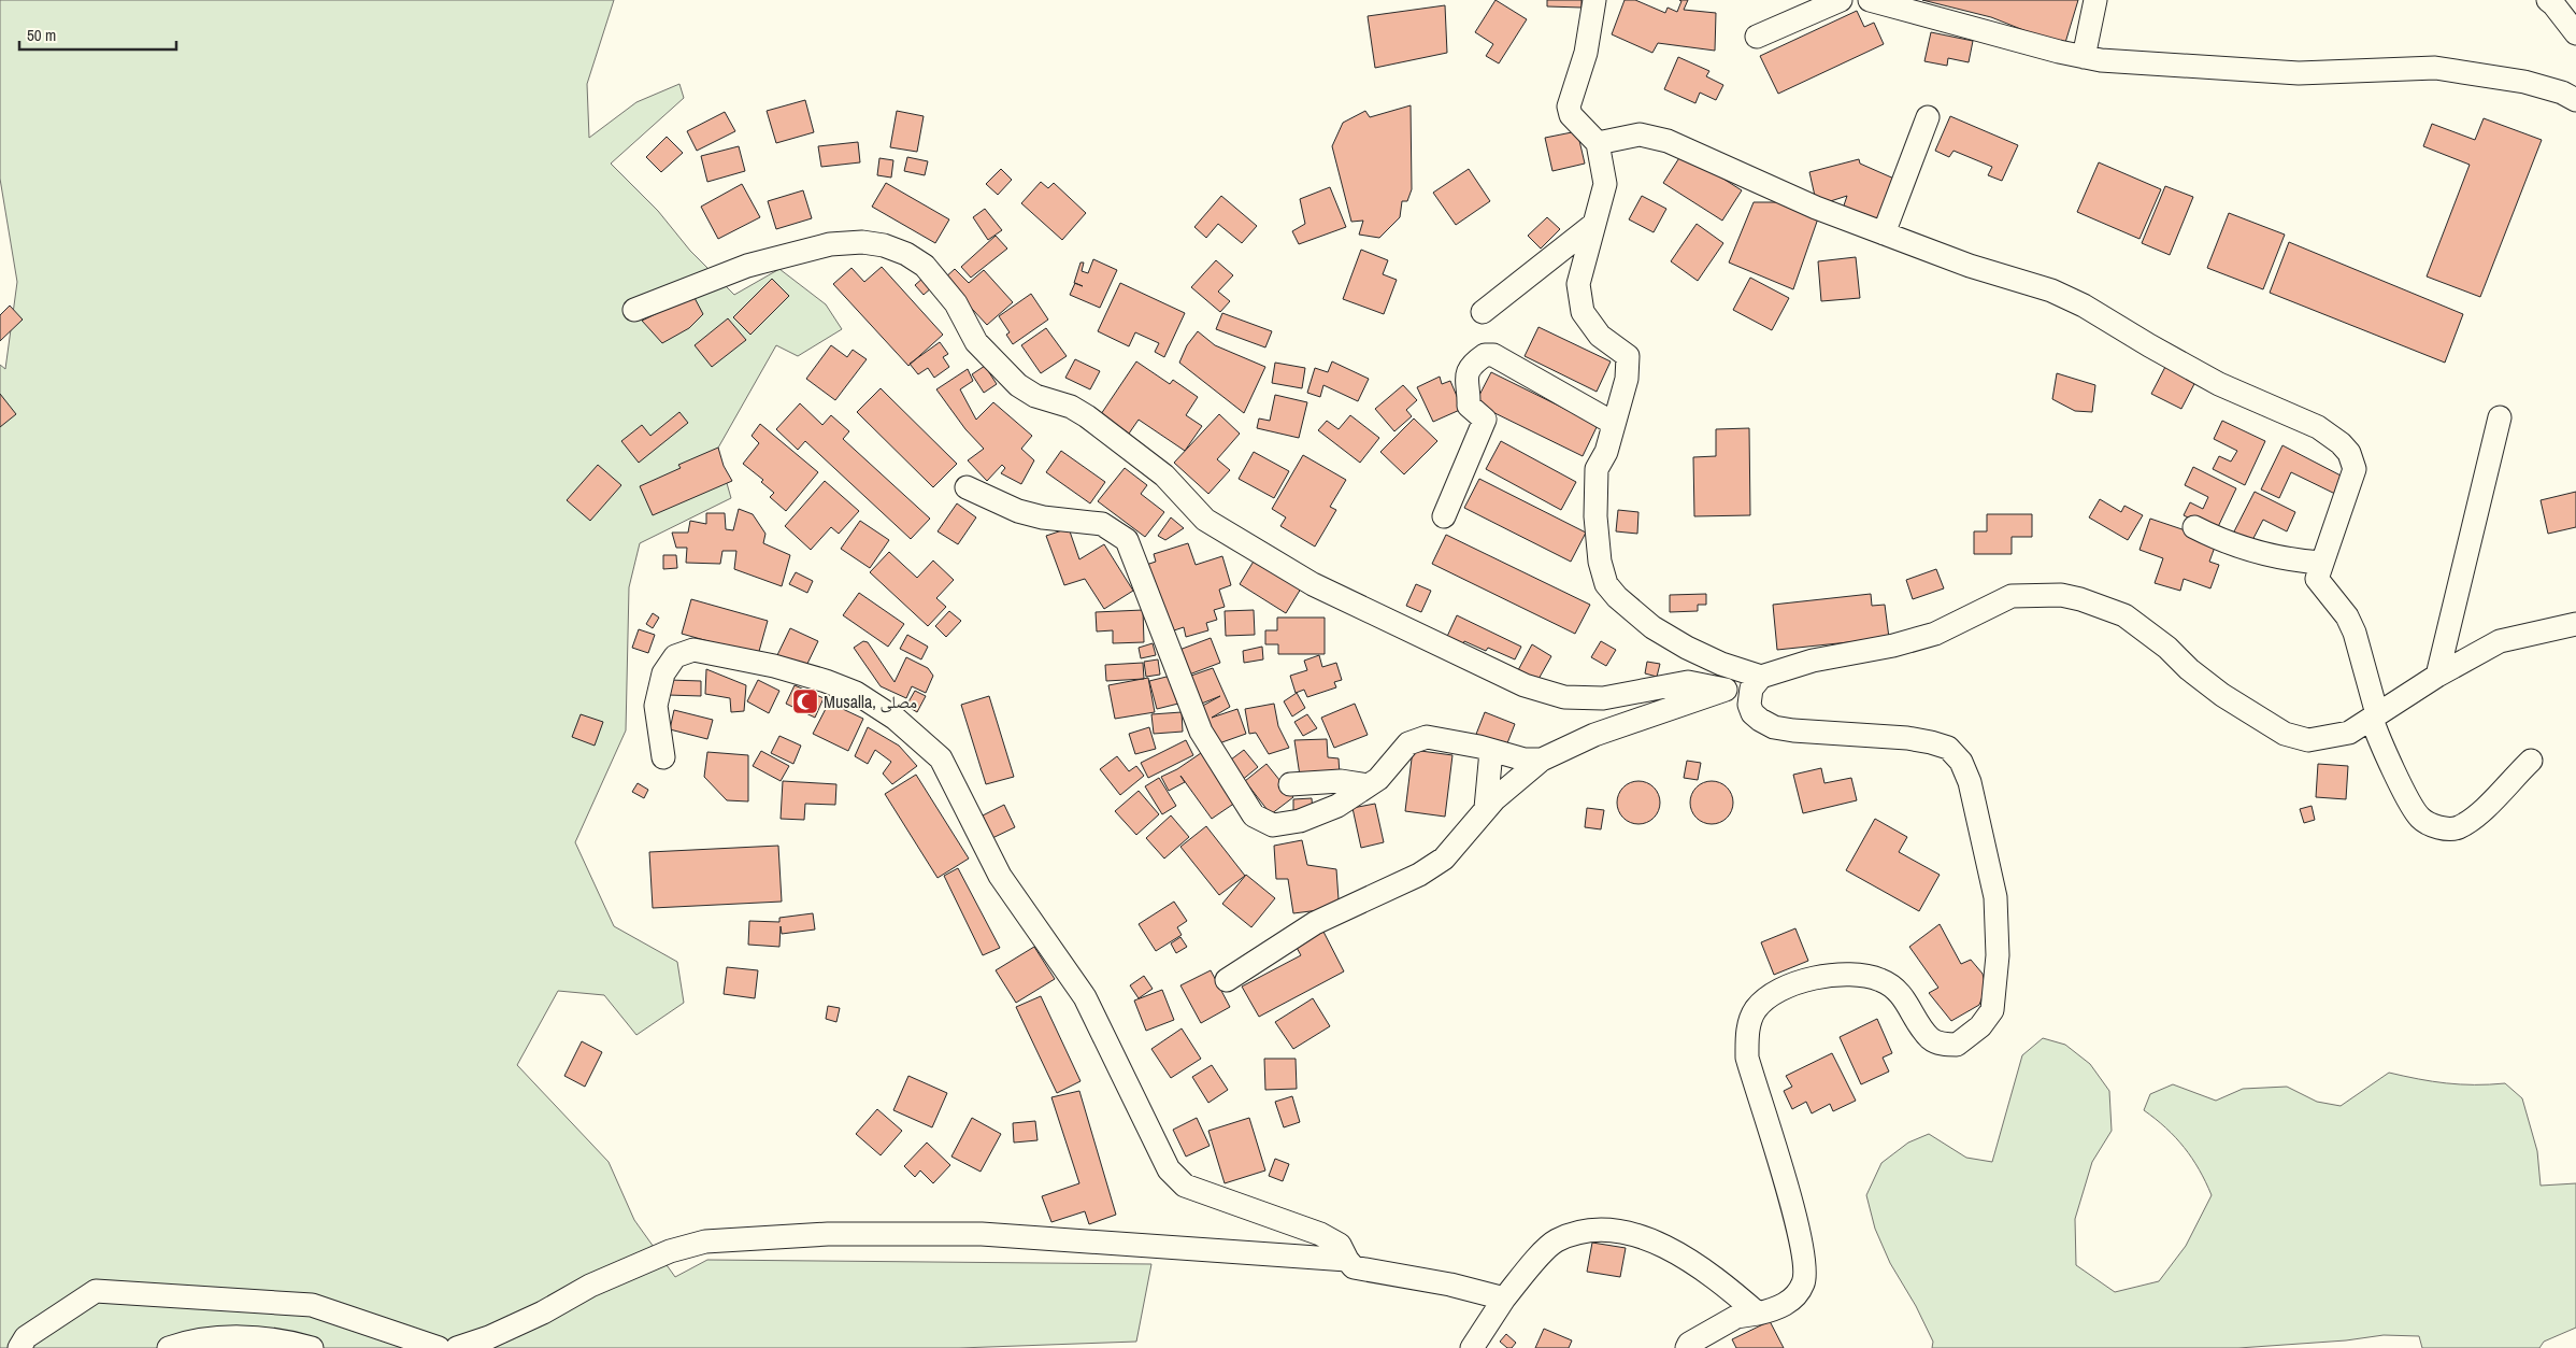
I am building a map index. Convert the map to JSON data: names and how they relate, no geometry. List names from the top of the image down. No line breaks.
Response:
{"places":{"mosque":["Musalla, مصلى"]},"scale_bar":"50 m"}
